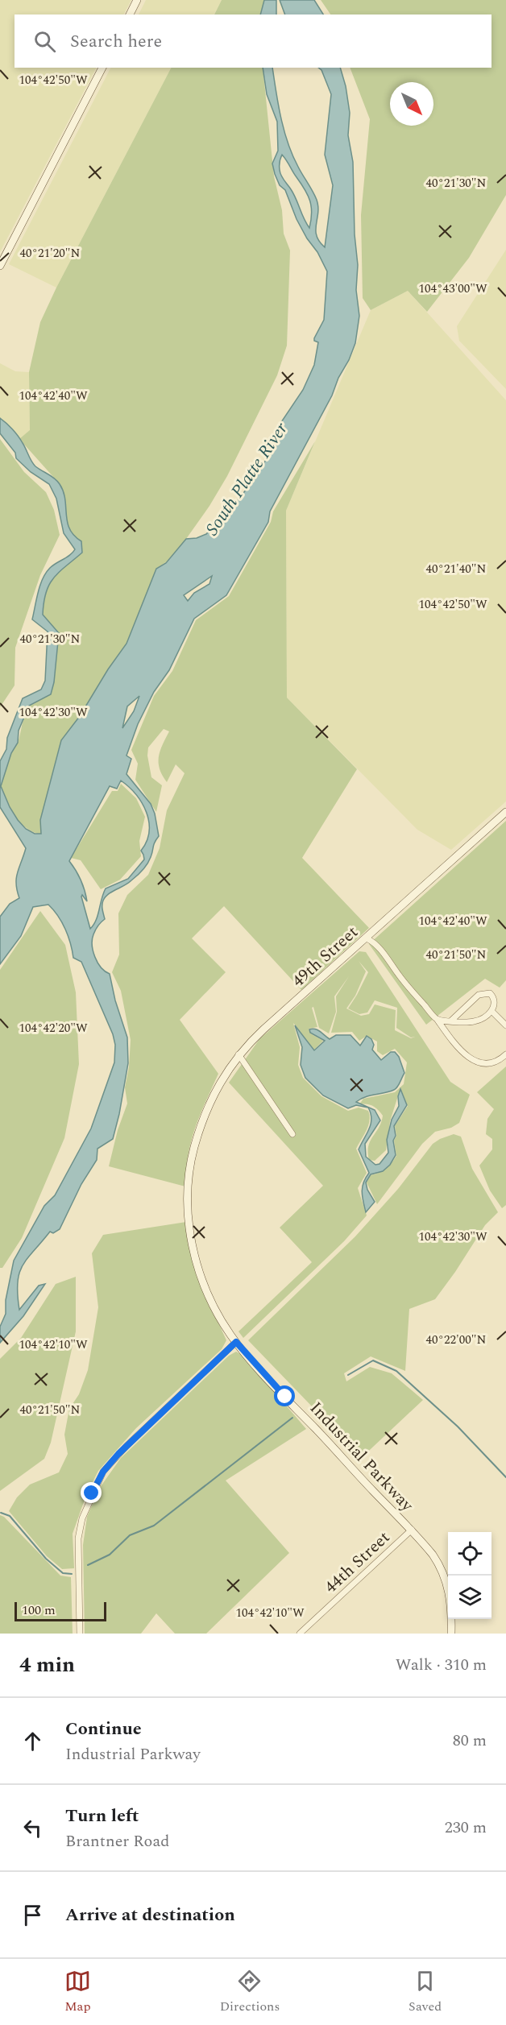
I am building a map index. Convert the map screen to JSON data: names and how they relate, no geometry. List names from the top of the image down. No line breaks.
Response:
{"streets":{"street":["49th Street","Industrial Parkway","44th Street"]},"crossings":[["49th Street","Industrial Parkway"],["Industrial Parkway","44th Street"]],"water":["South Platte River"],"scale_bar":"100 m","north":"bottom right","page":{"search":"Search here","scale":"100 m","heading":["4 min","Walk · 310 m"],"list":[["Continue","Industrial Parkway","80 m"],["Turn left","Brantner Road","230 m"],"Arrive at destination"],"nav":["Map","Directions","Saved"]},"coordinates":["104°42'50\"W","40°21'30\"N","40°21'20\"N","104°43'00\"W","104°42'40\"W","40°21'40\"N","104°42'30\"W","40°21'50\"N","104°42'20\"W","40°22'00\"N","104°42'10\"W"]}
